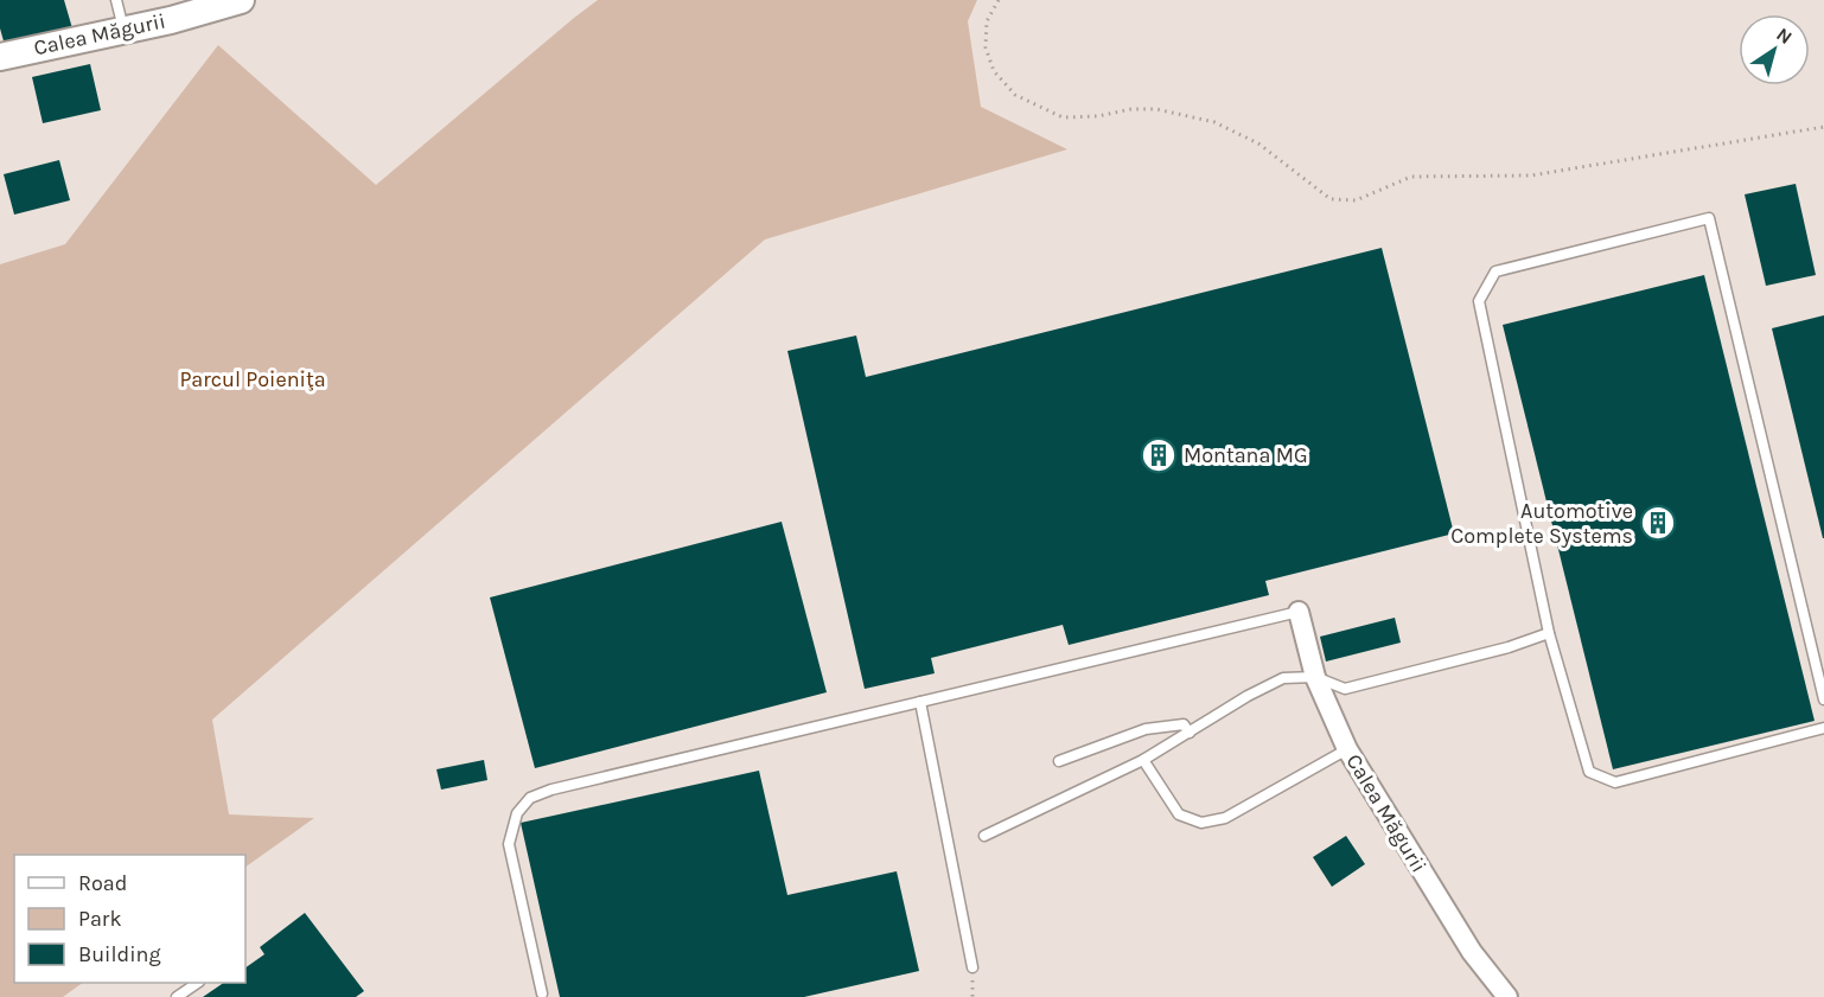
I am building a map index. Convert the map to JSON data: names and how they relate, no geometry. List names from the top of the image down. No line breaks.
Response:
{"streets":{"street":["Calea Măgurii"]},"parks":["Parcul Poieniţa"],"places":{"building":["Montana MG","Automotive Complete Systems"]},"legend":["Road","Park","Building"],"north":"top right"}
